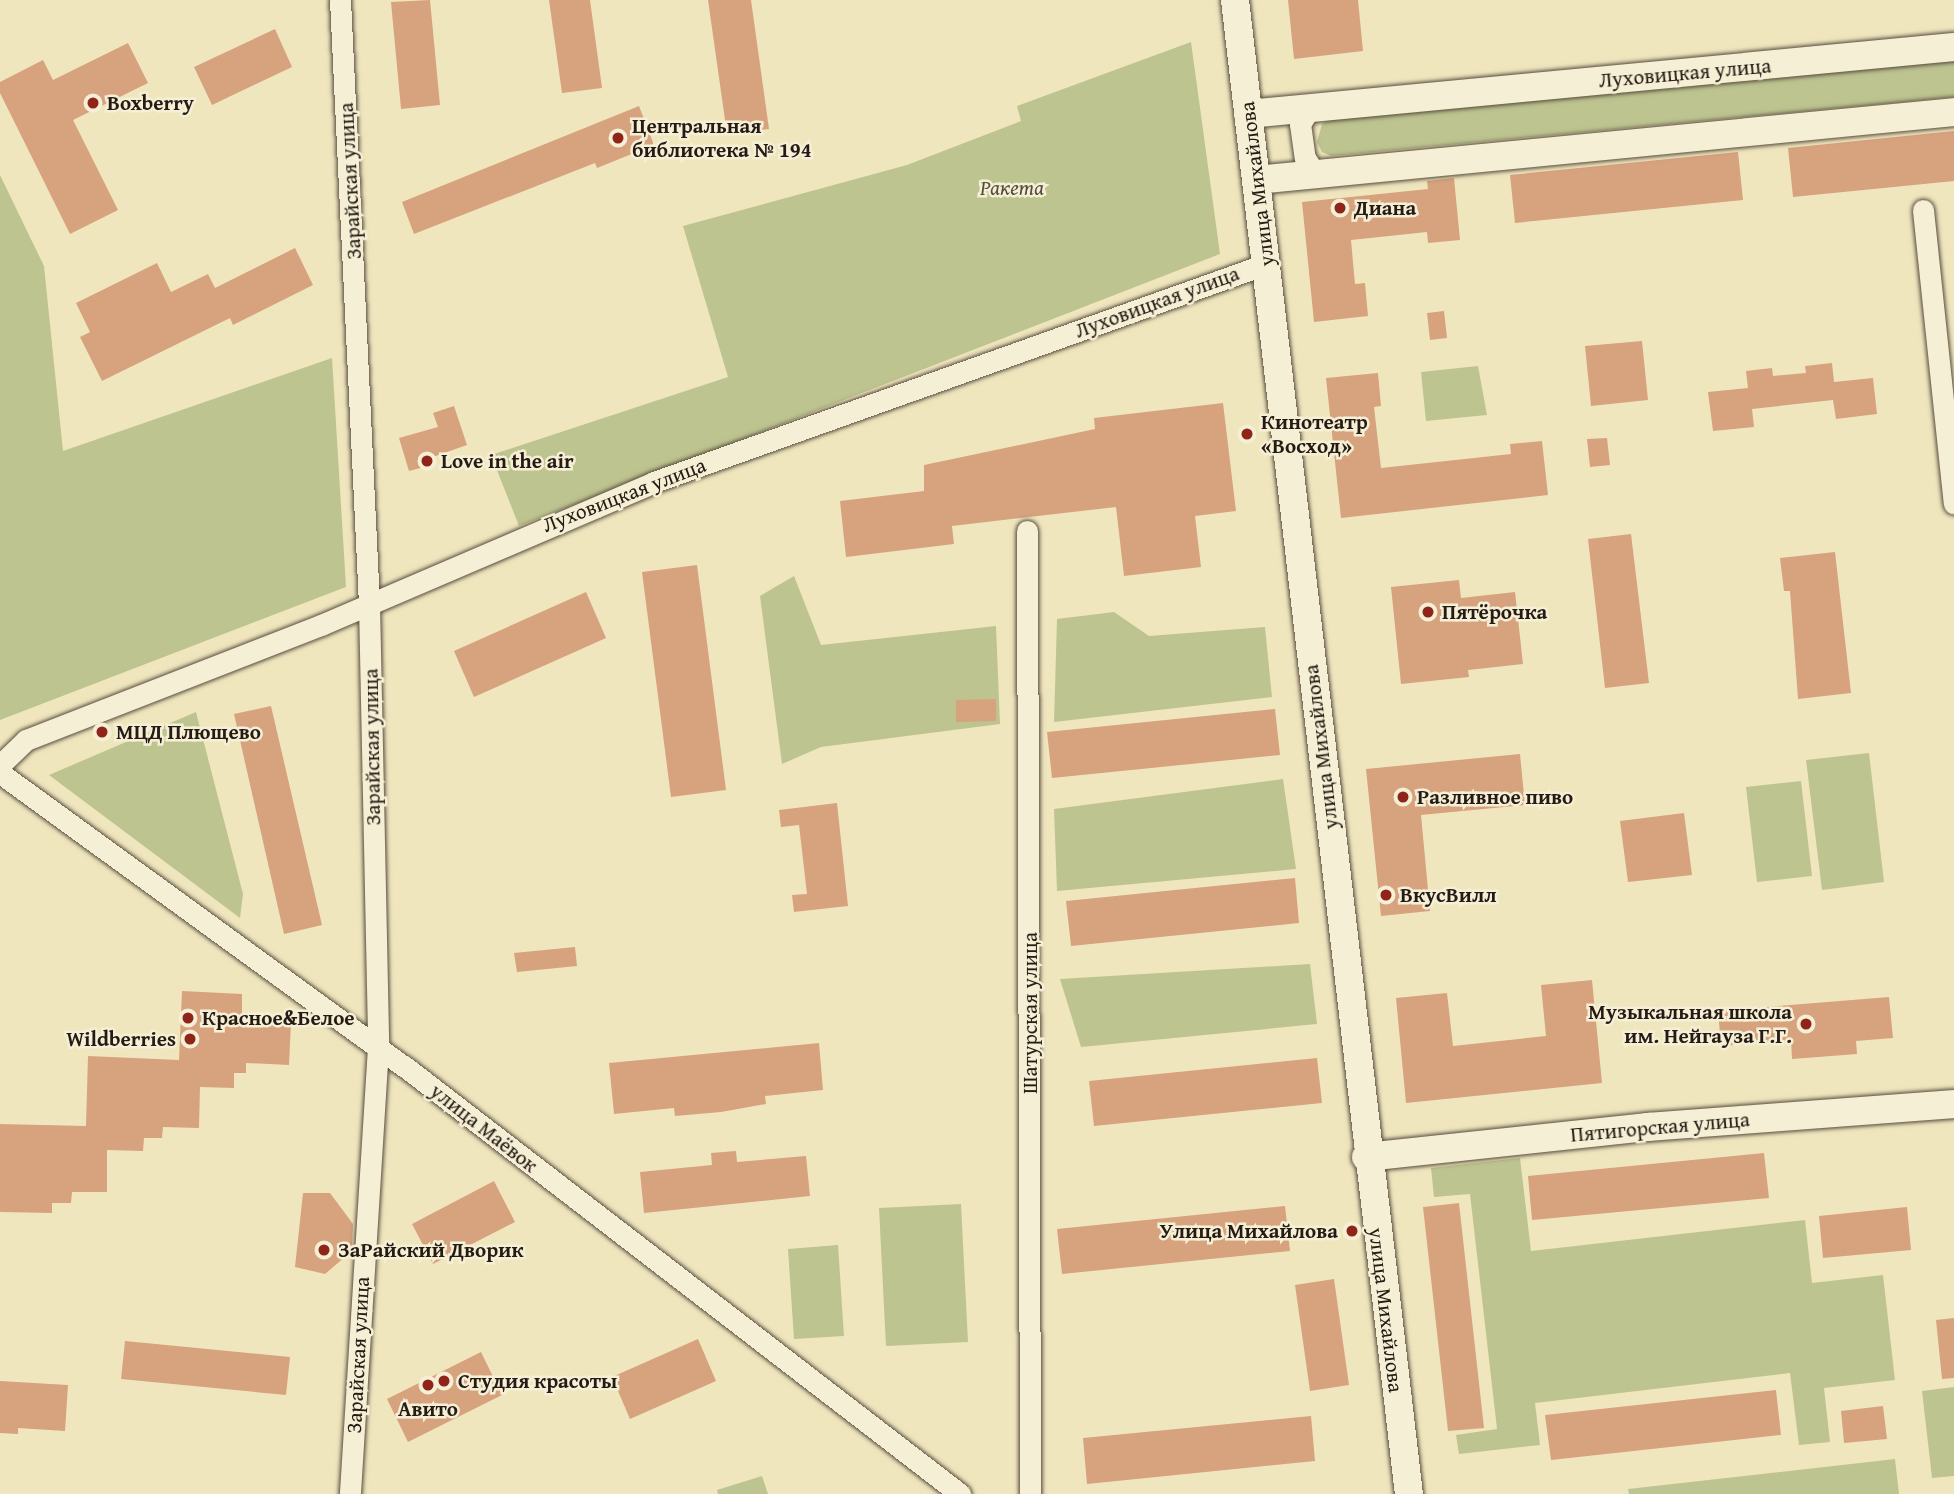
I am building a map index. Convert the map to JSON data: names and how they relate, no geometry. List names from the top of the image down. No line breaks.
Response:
{"streets":{"street":["Луховицкая улица","Зарайская улица","улица Михайлова","Шатурская улица","Пятигорская улица","улица Маёвок"]},"crossings":[["Луховицкая улица","Зарайская улица"],["Луховицкая улица","улица Михайлова"],["Зарайская улица","улица Маёвок"],["улица Михайлова","Пятигорская улица"]],"parks":["Ракета"],"places":["Boxberry","Центральная библиотека № 194","Диана","Кинотеатр «Восход»","Love in the air","Пятёрочка","МЦД Плющево","Разливное пиво","ВкусВилл","Красное&Белое","Музыкальная школа им. Нейгауза Г.Г.","Wildberries","Улица Михайлова","ЗаРайский Дворик","Студия красоты","Авито"]}
